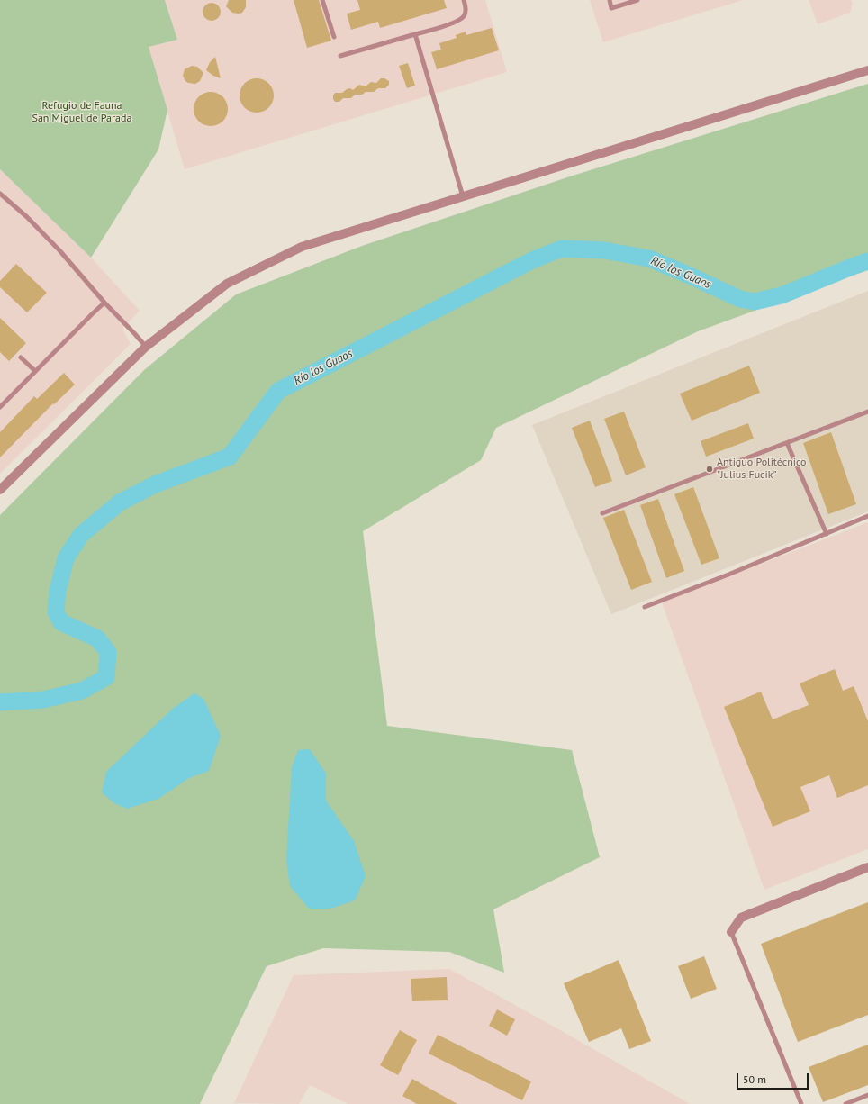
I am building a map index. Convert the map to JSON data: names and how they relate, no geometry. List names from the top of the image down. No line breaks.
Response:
{"water":["Río los Guaos"],"parks":["Refugio de Fauna San Miguel de Parada"],"places":["Antiguo Politécnico \"Julius Fucik\""],"scale_bar":"50 m"}
